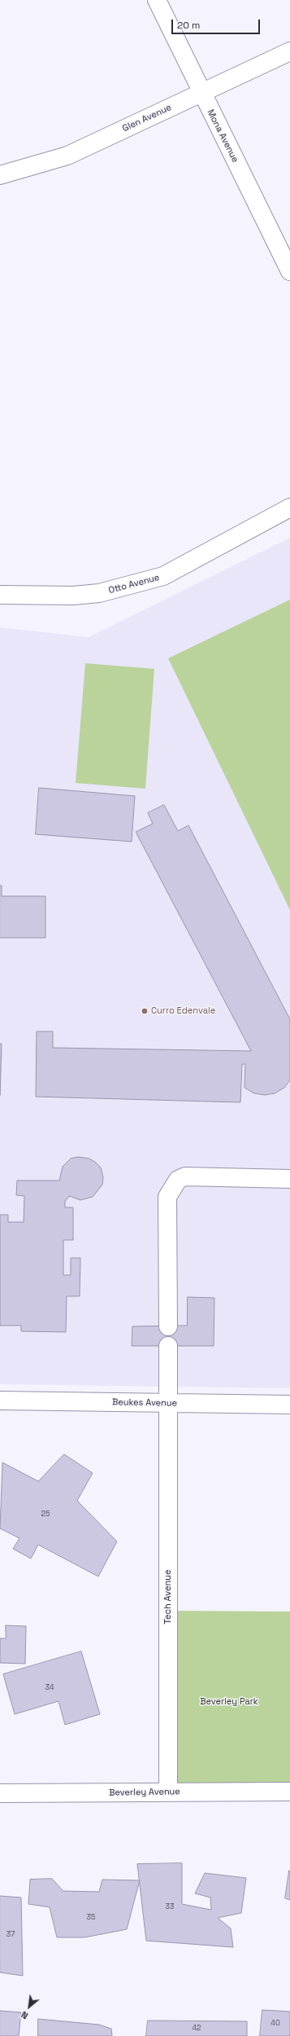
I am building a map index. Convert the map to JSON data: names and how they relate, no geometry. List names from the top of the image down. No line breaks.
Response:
{"streets":{"street":["Glen Avenue","Mona Avenue","Otto Avenue","Beukes Avenue","Tech Avenue","Beverley Avenue"]},"crossings":[["Glen Avenue","Mona Avenue"],["Beukes Avenue","Tech Avenue"],["Tech Avenue","Beverley Avenue"]],"parks":["Beverley Park"],"places":["Curro Edenvale"],"house_numbers":["25","34","33","35","37","40","42"],"scale_bar":"20 m","north":"bottom left"}
